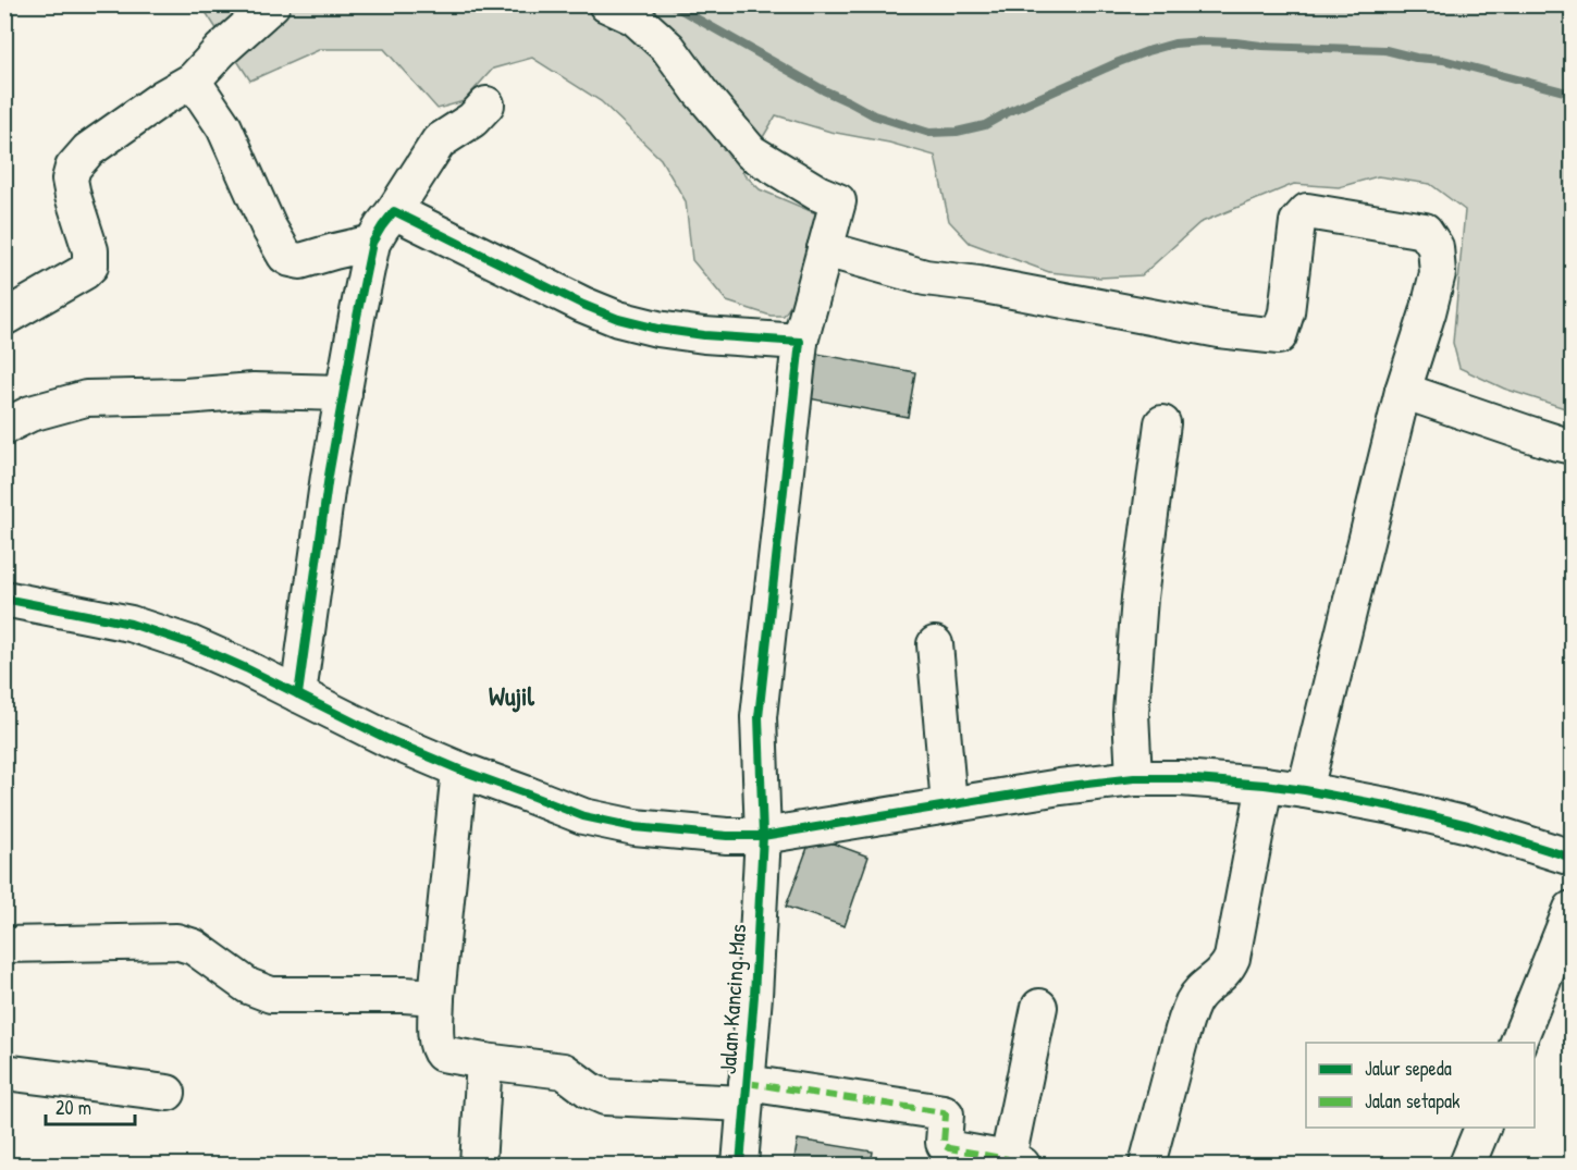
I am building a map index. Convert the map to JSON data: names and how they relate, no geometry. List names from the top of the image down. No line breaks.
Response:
{"streets":{"street":["Jalan Kancing Mas"]},"districts":["Wujil"],"legend":["Jalur sepeda","Jalan setapak"],"scale_bar":"20 m"}
